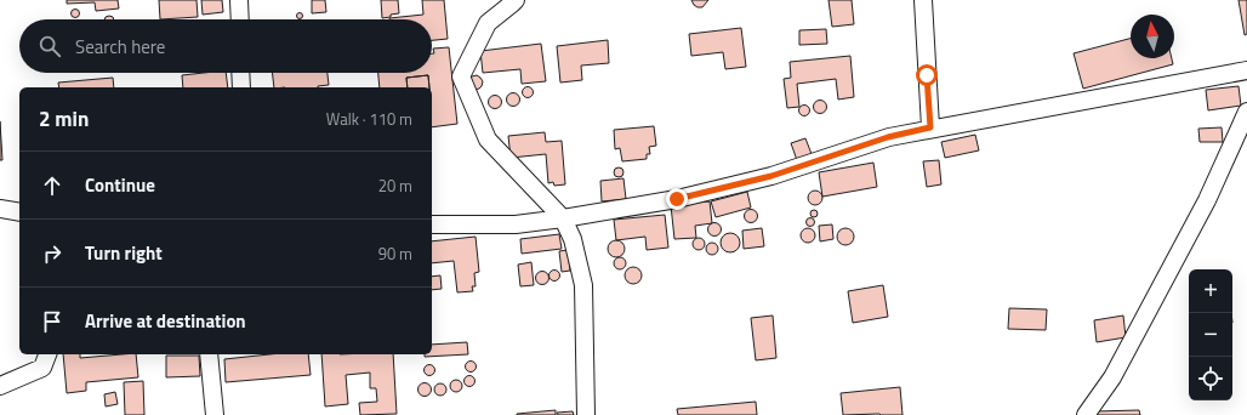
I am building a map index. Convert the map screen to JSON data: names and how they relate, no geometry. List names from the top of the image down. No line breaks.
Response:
{"north":"top","page":{"search":"Search here","heading":["2 min","Walk · 110 m"],"list":[["Continue","20 m"],["Turn right","90 m"],"Arrive at destination"],"map_buttons":["+","−"]}}
